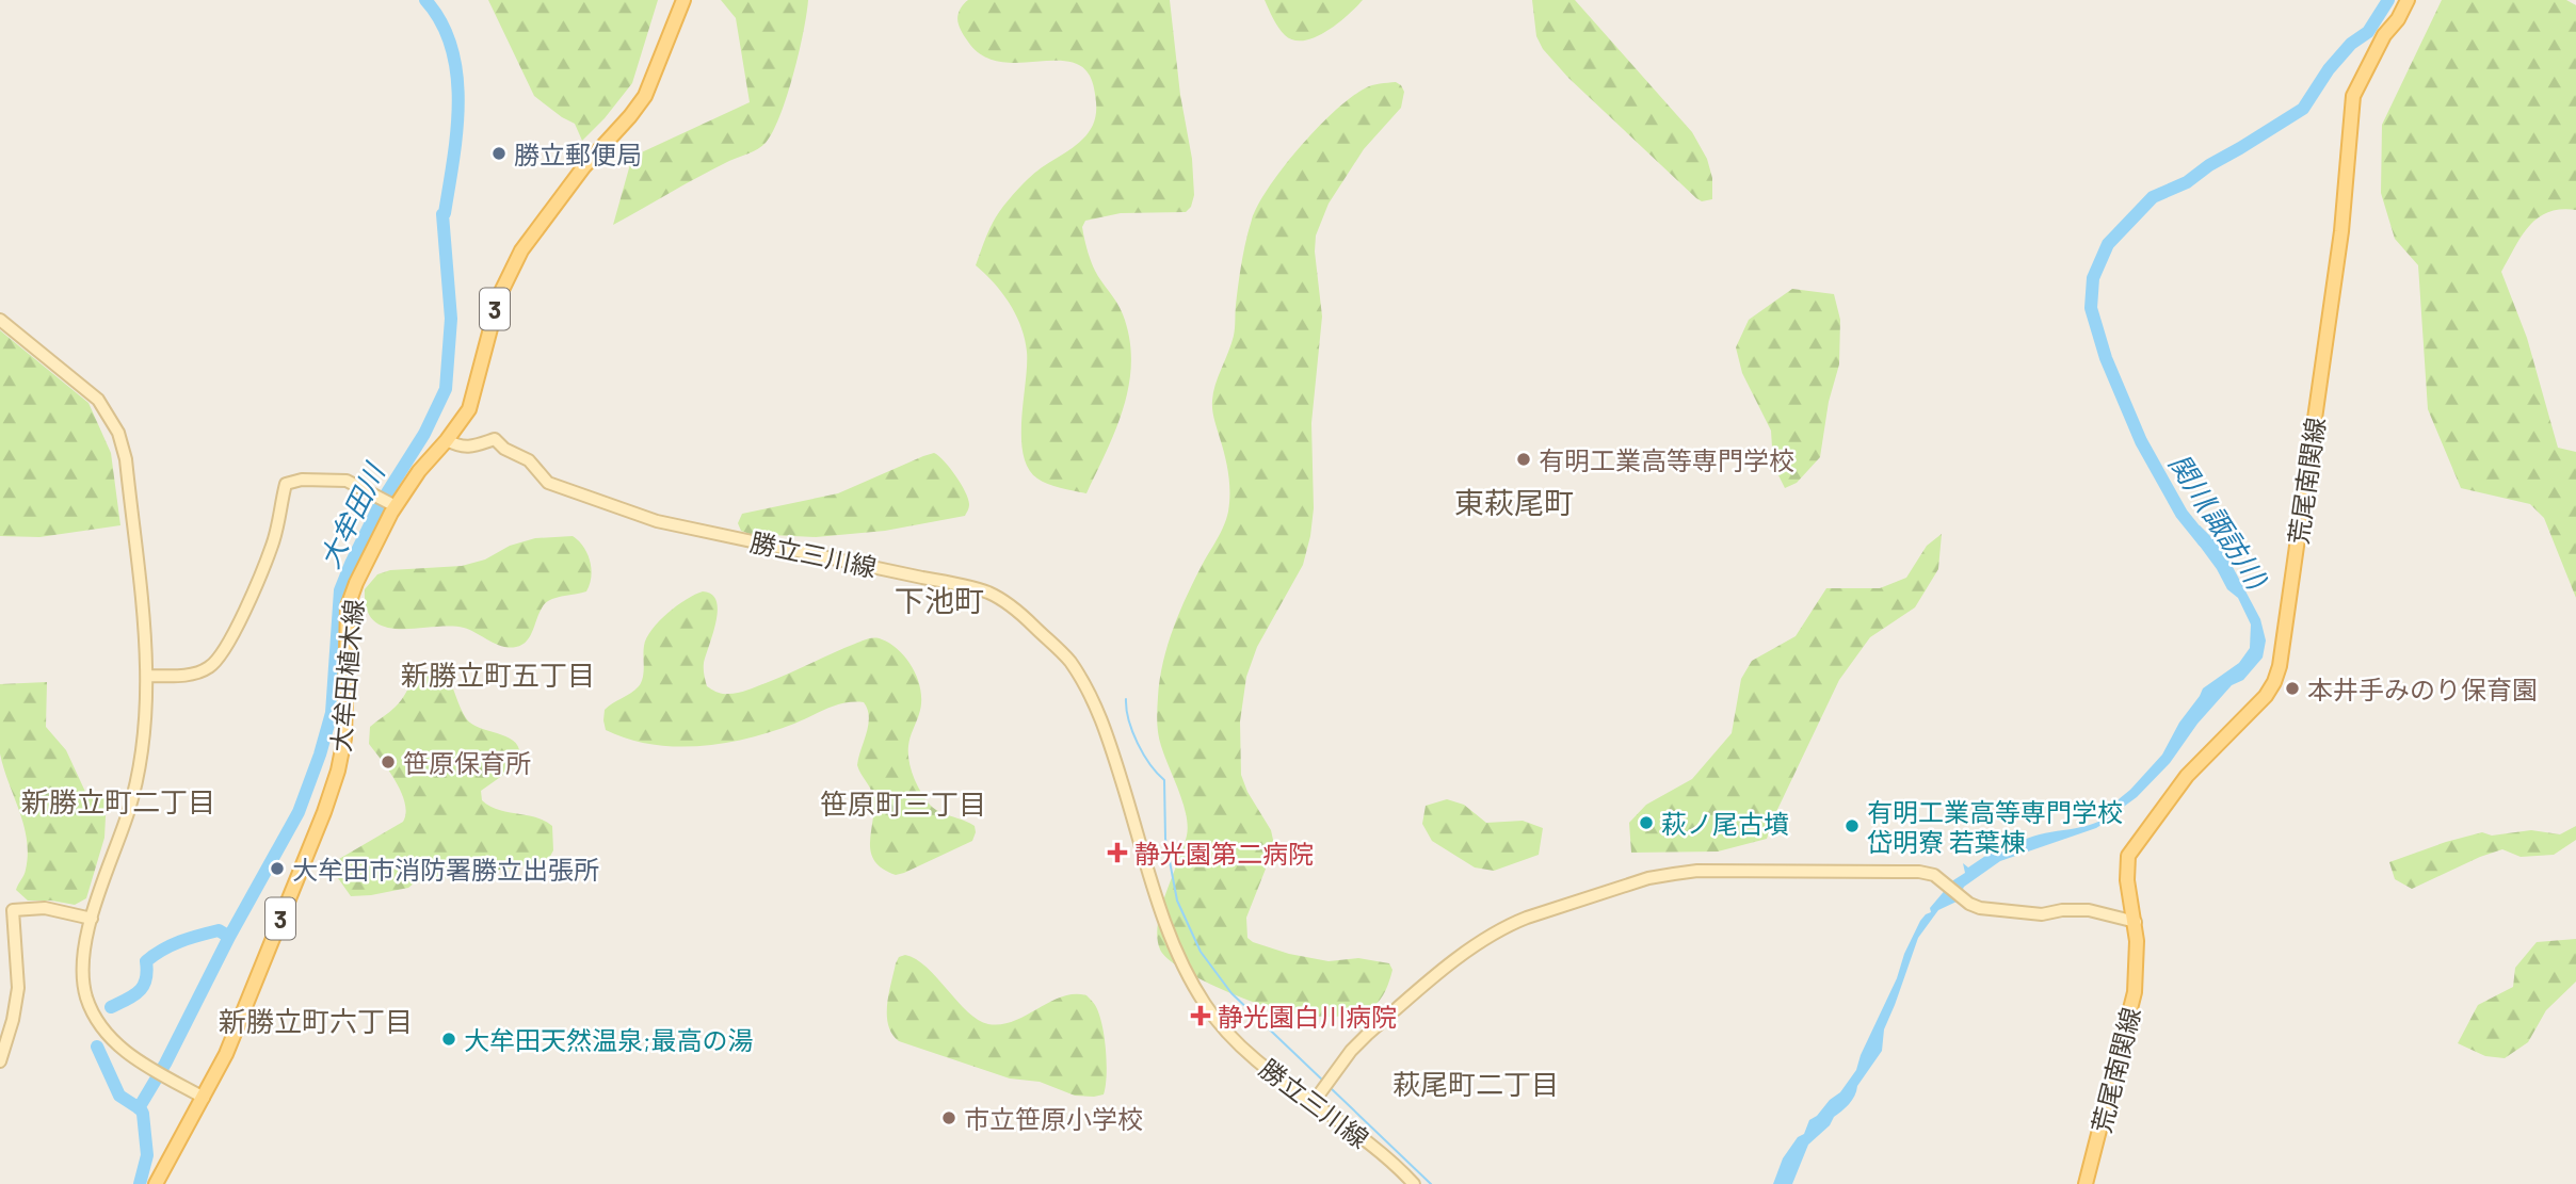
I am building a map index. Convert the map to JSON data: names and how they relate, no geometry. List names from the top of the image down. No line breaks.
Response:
{"streets":{"main road":["3","荒尾南関線","大牟田植木線"],"street":["勝立三川線"]},"crossings":[["勝立三川線","大牟田植木線"]],"districts":["東萩尾町","下池町","新勝立町五丁目","新勝立町二丁目","笹原町三丁目","新勝立町六丁目","萩尾町二丁目"],"water":["大牟田川","関川(諏訪川)"],"places":{"other":["勝立郵便局","有明工業高等専門学校","本井手みのり保育園","笹原保育所","萩ノ尾古墳","有明工業高等専門学校 岱明寮 若葉棟","大牟田市消防署勝立出張所","大牟田天然温泉;最高の湯","市立笹原小学校"],"health":["静光園第二病院","静光園白川病院"]}}
